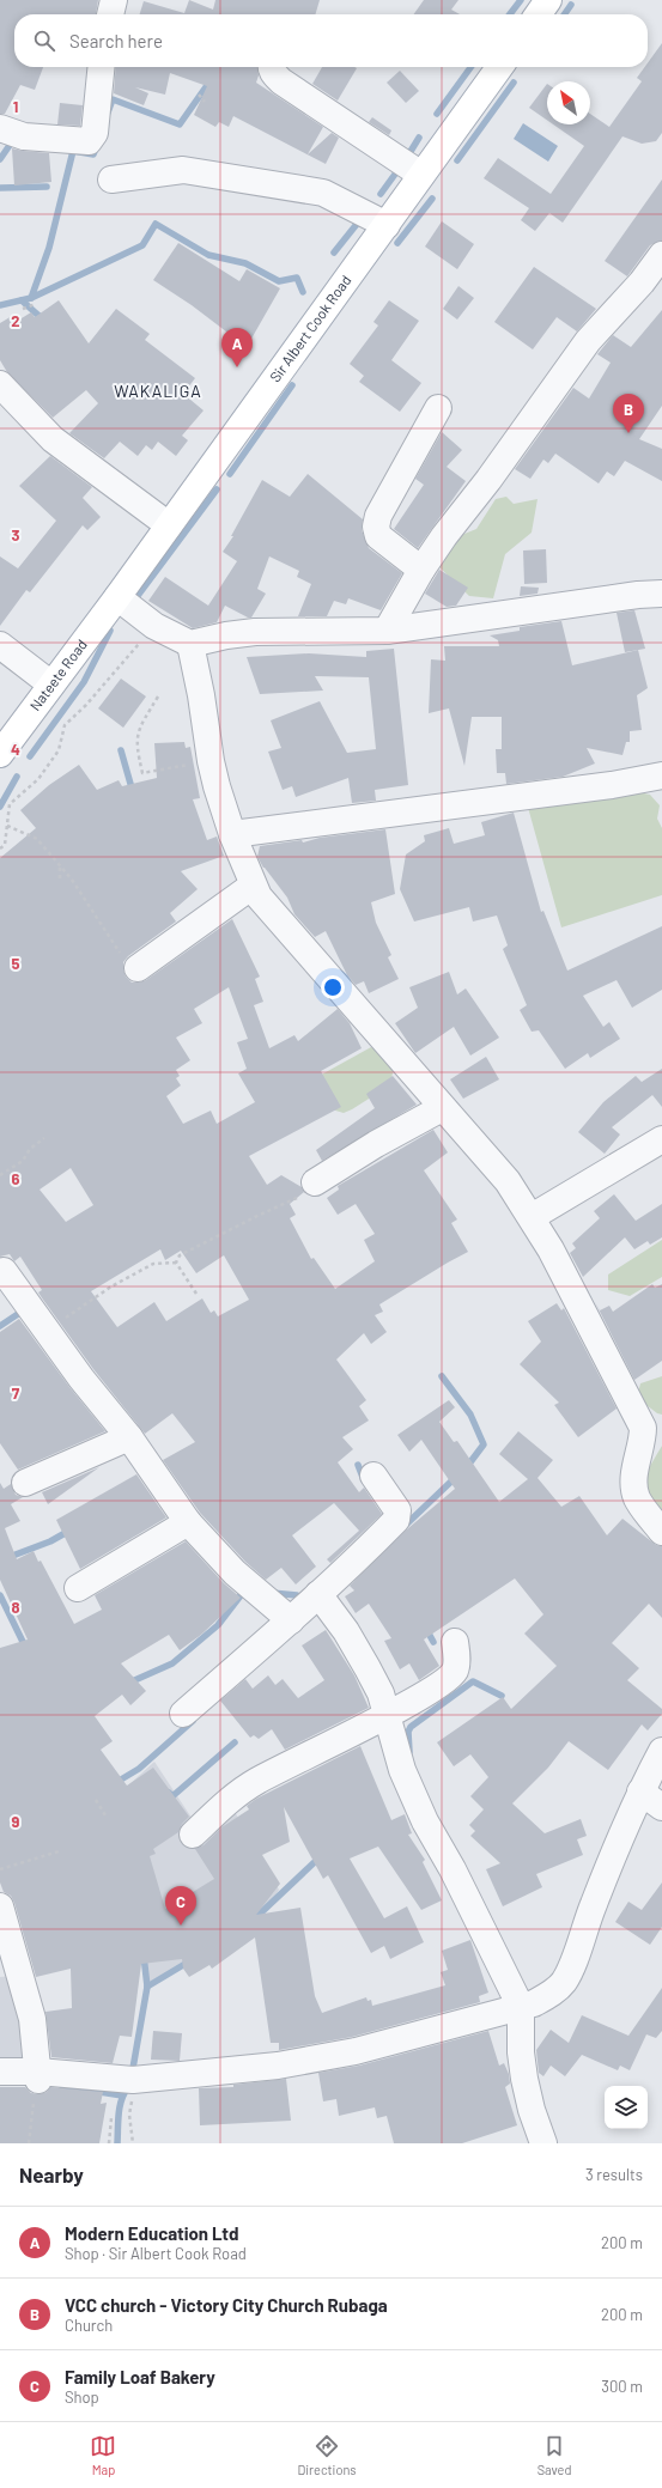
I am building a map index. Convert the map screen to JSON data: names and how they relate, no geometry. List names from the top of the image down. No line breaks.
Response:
{"streets":{"main road":["Sir Albert Cook Road","Nateete Road"]},"crossings":[["Sir Albert Cook Road","Nateete Road"]],"districts":["WAKALIGA"],"north":"top left","page":{"search":"Search here","pins":["A","B","C"],"heading":["Nearby","3 results"],"list":[{"mark":"A","name":"Modern Education Ltd","note":"Shop · Sir Albert Cook Road","value":"200 m"},{"mark":"B","name":"VCC church - Victory City Church Rubaga","note":"Church","value":"200 m"},{"mark":"C","name":"Family Loaf Bakery","note":"Shop","value":"300 m"}],"nav":["Map","Directions","Saved"]},"grid":{"rows":["1","2","3","4","5","6","7","8","9"]}}
